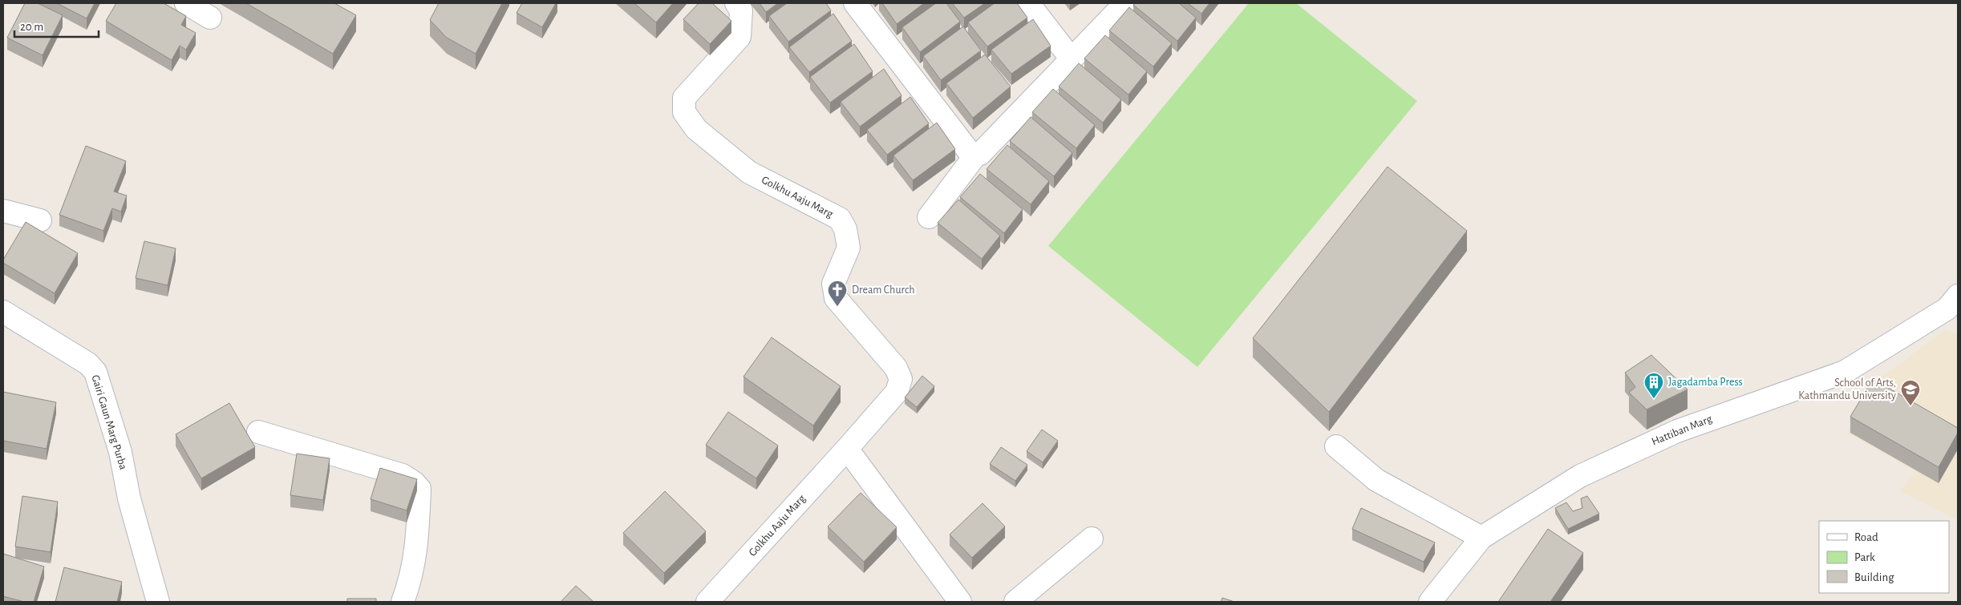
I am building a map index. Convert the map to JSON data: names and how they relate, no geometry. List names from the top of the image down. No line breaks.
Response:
{"streets":{"street":["Golkhu Aaju Marg","Gairi Gaun Marg Purba","Hattiban Marg"]},"places":{"church":["Dream Church"],"building":["Jagadamba Press"],"school or university":["School of Arts, Kathmandu University"]},"legend":["Road","Park","Building"],"scale_bar":"20 m"}
